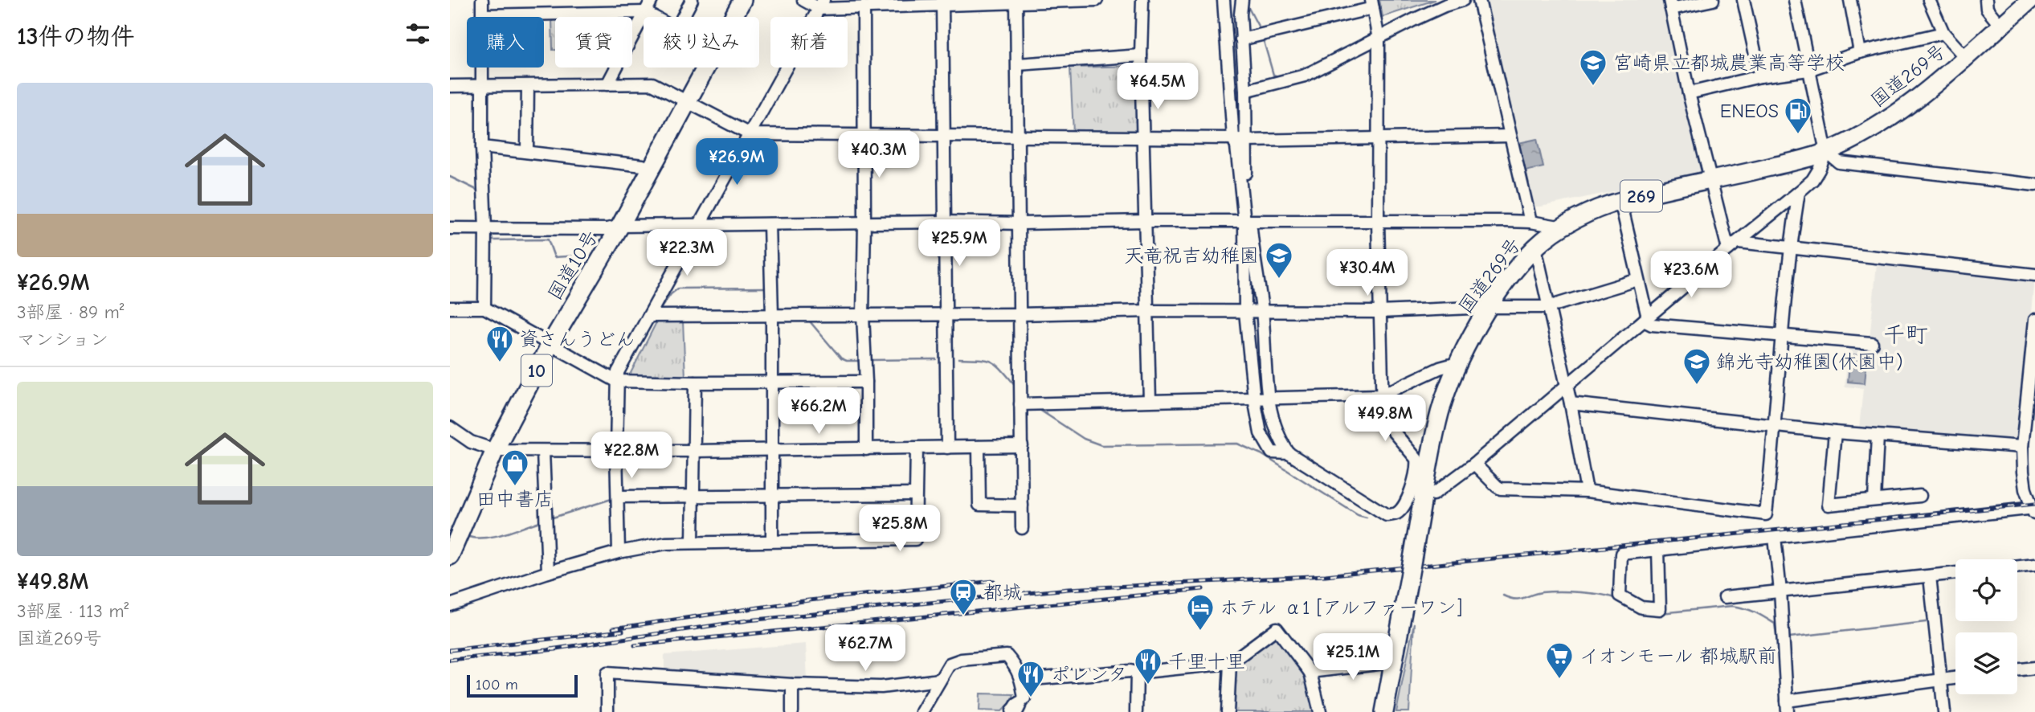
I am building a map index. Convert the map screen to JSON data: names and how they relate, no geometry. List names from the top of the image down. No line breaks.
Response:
{"streets":{"highway":["国道269号","269","国道10号","10"]},"districts":["千町"],"places":{"school or university":["宮崎県立都城農業高等学校","天竜祝吉幼稚園","錦光寺幼稚園(休園中)"],"fuel station":["ENEOS"],"restaurant":["資さんうどん","千里十里","ポレンタ"],"shop":["田中書店"],"station":["都城"],"hotel":["ホテル α1 [アルファーワン]"],"supermarket":["イオンモール 都城駅前"]},"scale_bar":"100 m","page":{"heading":"13件の物件","chip":["購入","賃貸","絞り込み","新着"],"price":["¥64.5M","¥40.3M","¥26.9M","¥25.9M","¥22.3M","¥30.4M","¥23.6M","¥66.2M","¥49.8M","¥22.8M","¥25.8M","¥62.7M","¥25.1M"],"list":[{"name":"¥26.9M","note":"3部屋 · 89 m² · マンション"},{"name":"¥49.8M","note":"3部屋 · 113 m² · 国道269号"}],"scale":"100 m"}}
